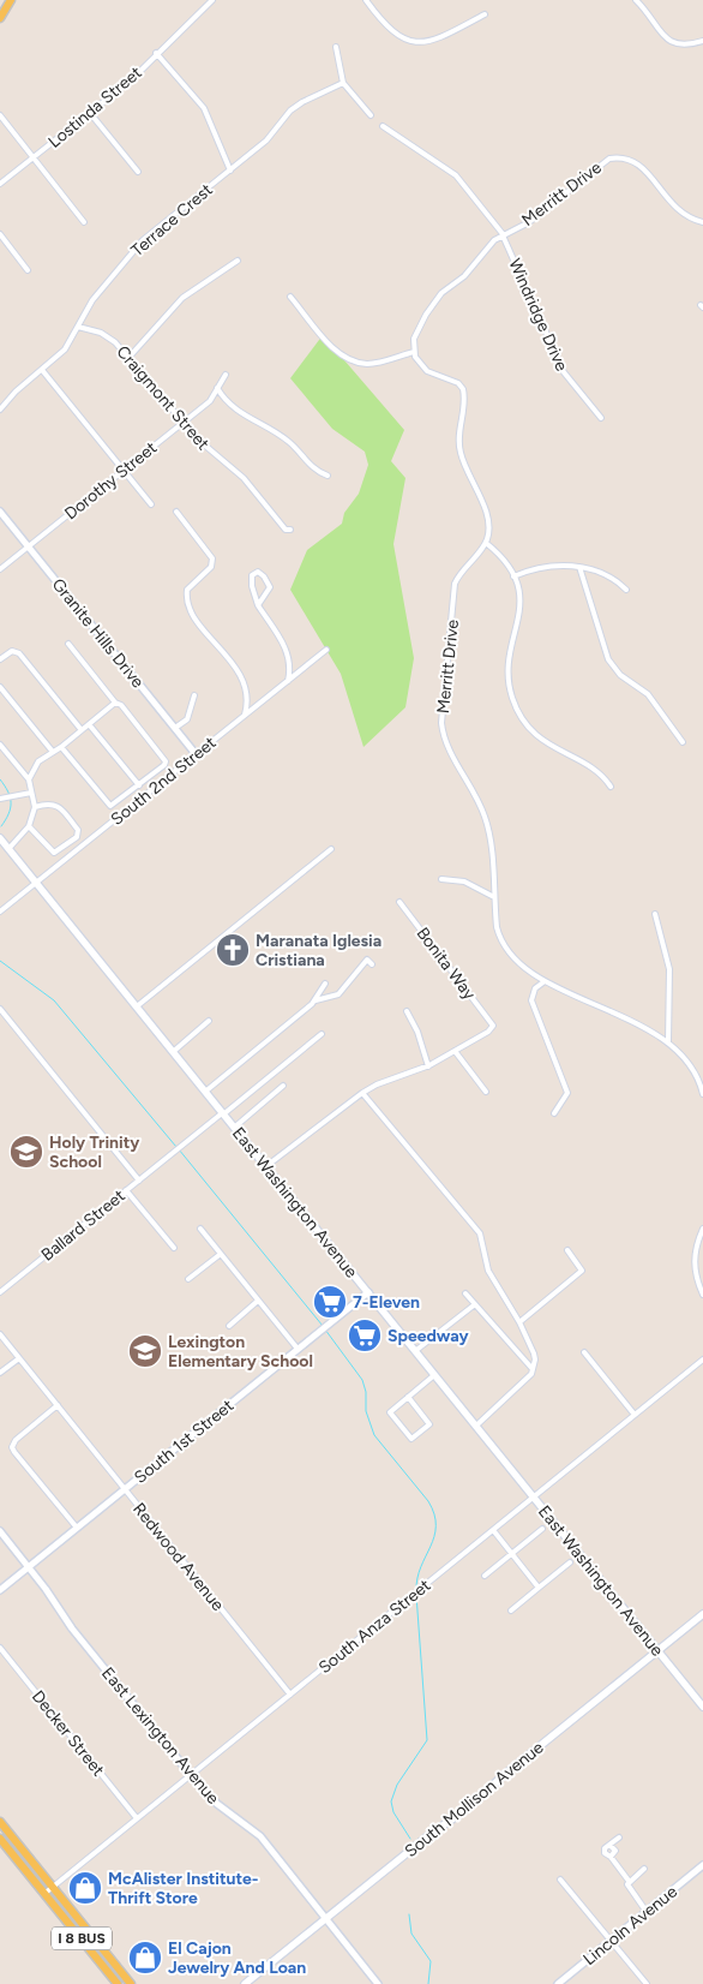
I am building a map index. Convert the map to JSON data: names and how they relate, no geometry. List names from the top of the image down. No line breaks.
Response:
{"streets":{"main road":["East Washington Avenue","South Mollison Avenue","I 8 BUS"],"street":["Lostinda Street","Merritt Drive","Terrace Crest","Windridge Drive","Craigmont Street","Dorothy Street","Granite Hills Drive","South 2nd Street","Bonita Way","Ballard Street","South 1st Street","Redwood Avenue","South Anza Street","Decker Street","East Lexington Avenue","Lincoln Avenue"]},"crossings":[["Merritt Drive","Windridge Drive"],["Terrace Crest","Craigmont Street"],["Craigmont Street","Dorothy Street"],["Dorothy Street","Granite Hills Drive"],["Granite Hills Drive","South 2nd Street"],["South 2nd Street","East Washington Avenue"],["East Washington Avenue","Ballard Street"],["East Washington Avenue","South 1st Street"],["East Washington Avenue","South Anza Street"],["East Washington Avenue","South Mollison Avenue"],["South 1st Street","Redwood Avenue"],["South 1st Street","East Lexington Avenue"],["Redwood Avenue","South Anza Street"],["South Anza Street","Decker Street"],["South Anza Street","East Lexington Avenue"],["South Anza Street","I 8 BUS"],["East Lexington Avenue","South Mollison Avenue"]],"places":{"church":["Maranata Iglesia Cristiana"],"school or university":["Holy Trinity School","Lexington Elementary School"],"supermarket":["7-Eleven","Speedway"],"shop":["McAlister Institute- Thrift Store","El Cajon Jewelry And Loan"]}}
